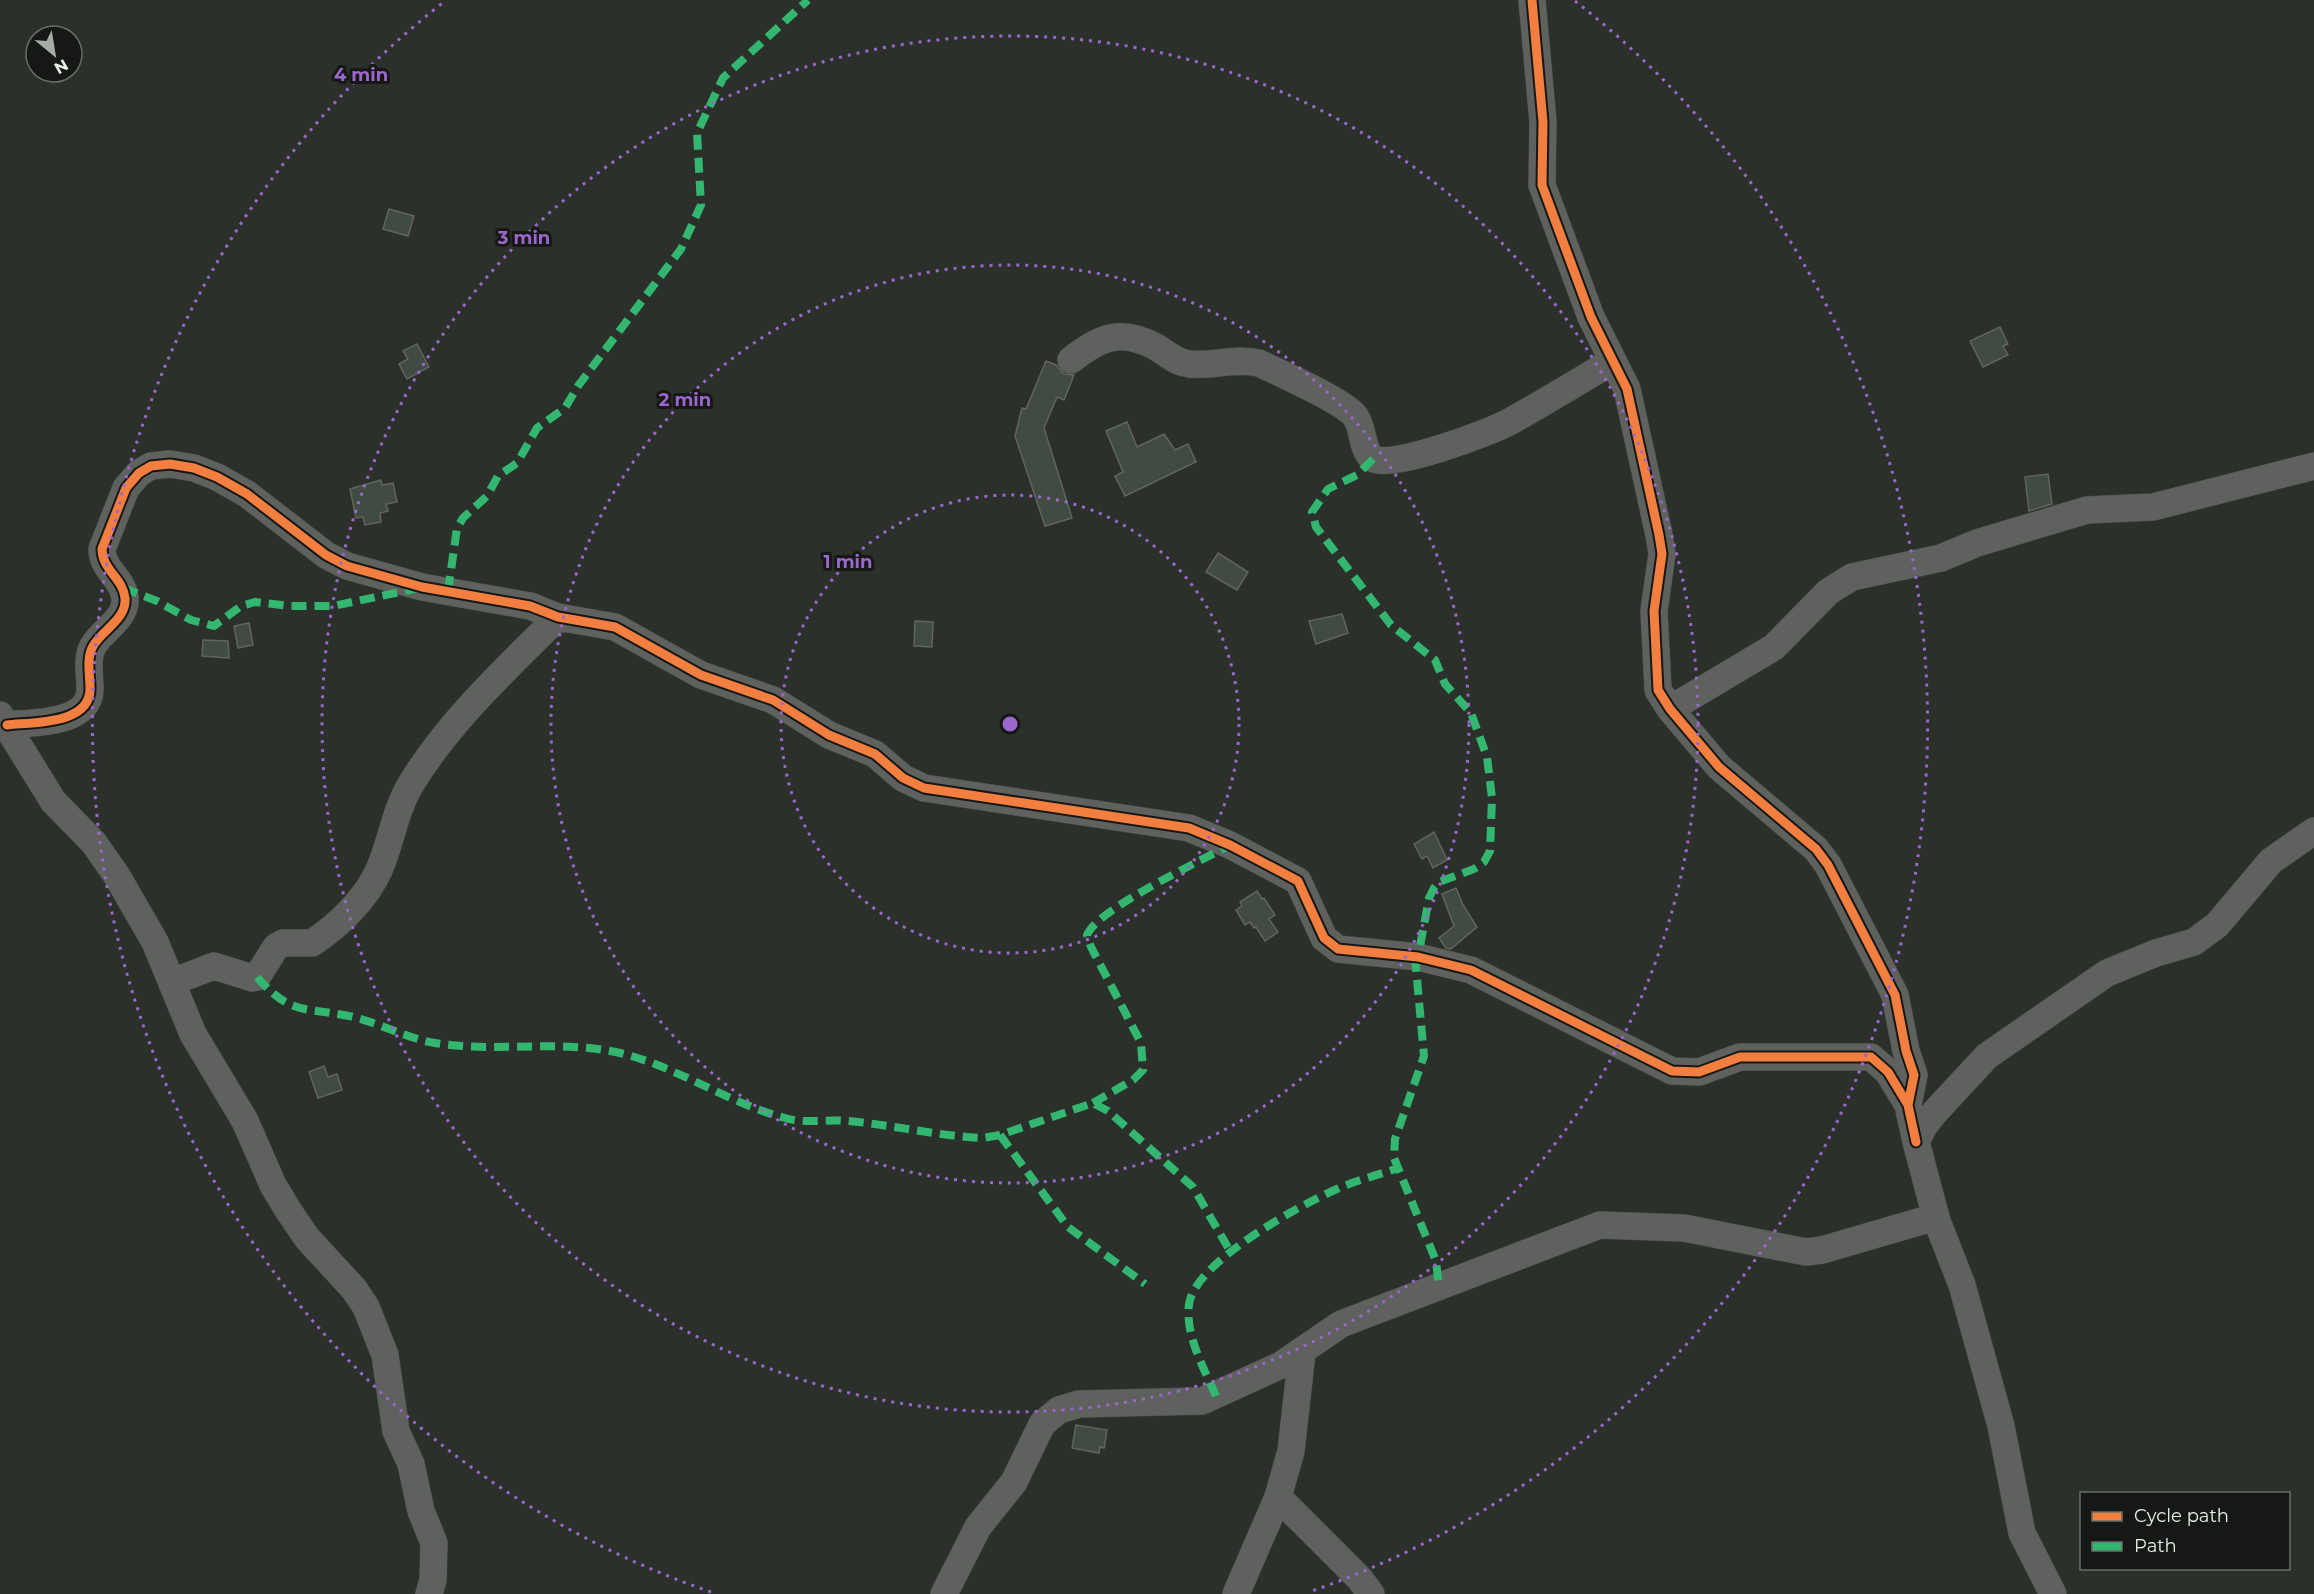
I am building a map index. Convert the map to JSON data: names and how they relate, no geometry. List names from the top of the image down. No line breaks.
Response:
{"legend":["Cycle path","Path"],"north":"bottom right","rings":["4 min","3 min","2 min","1 min"]}
